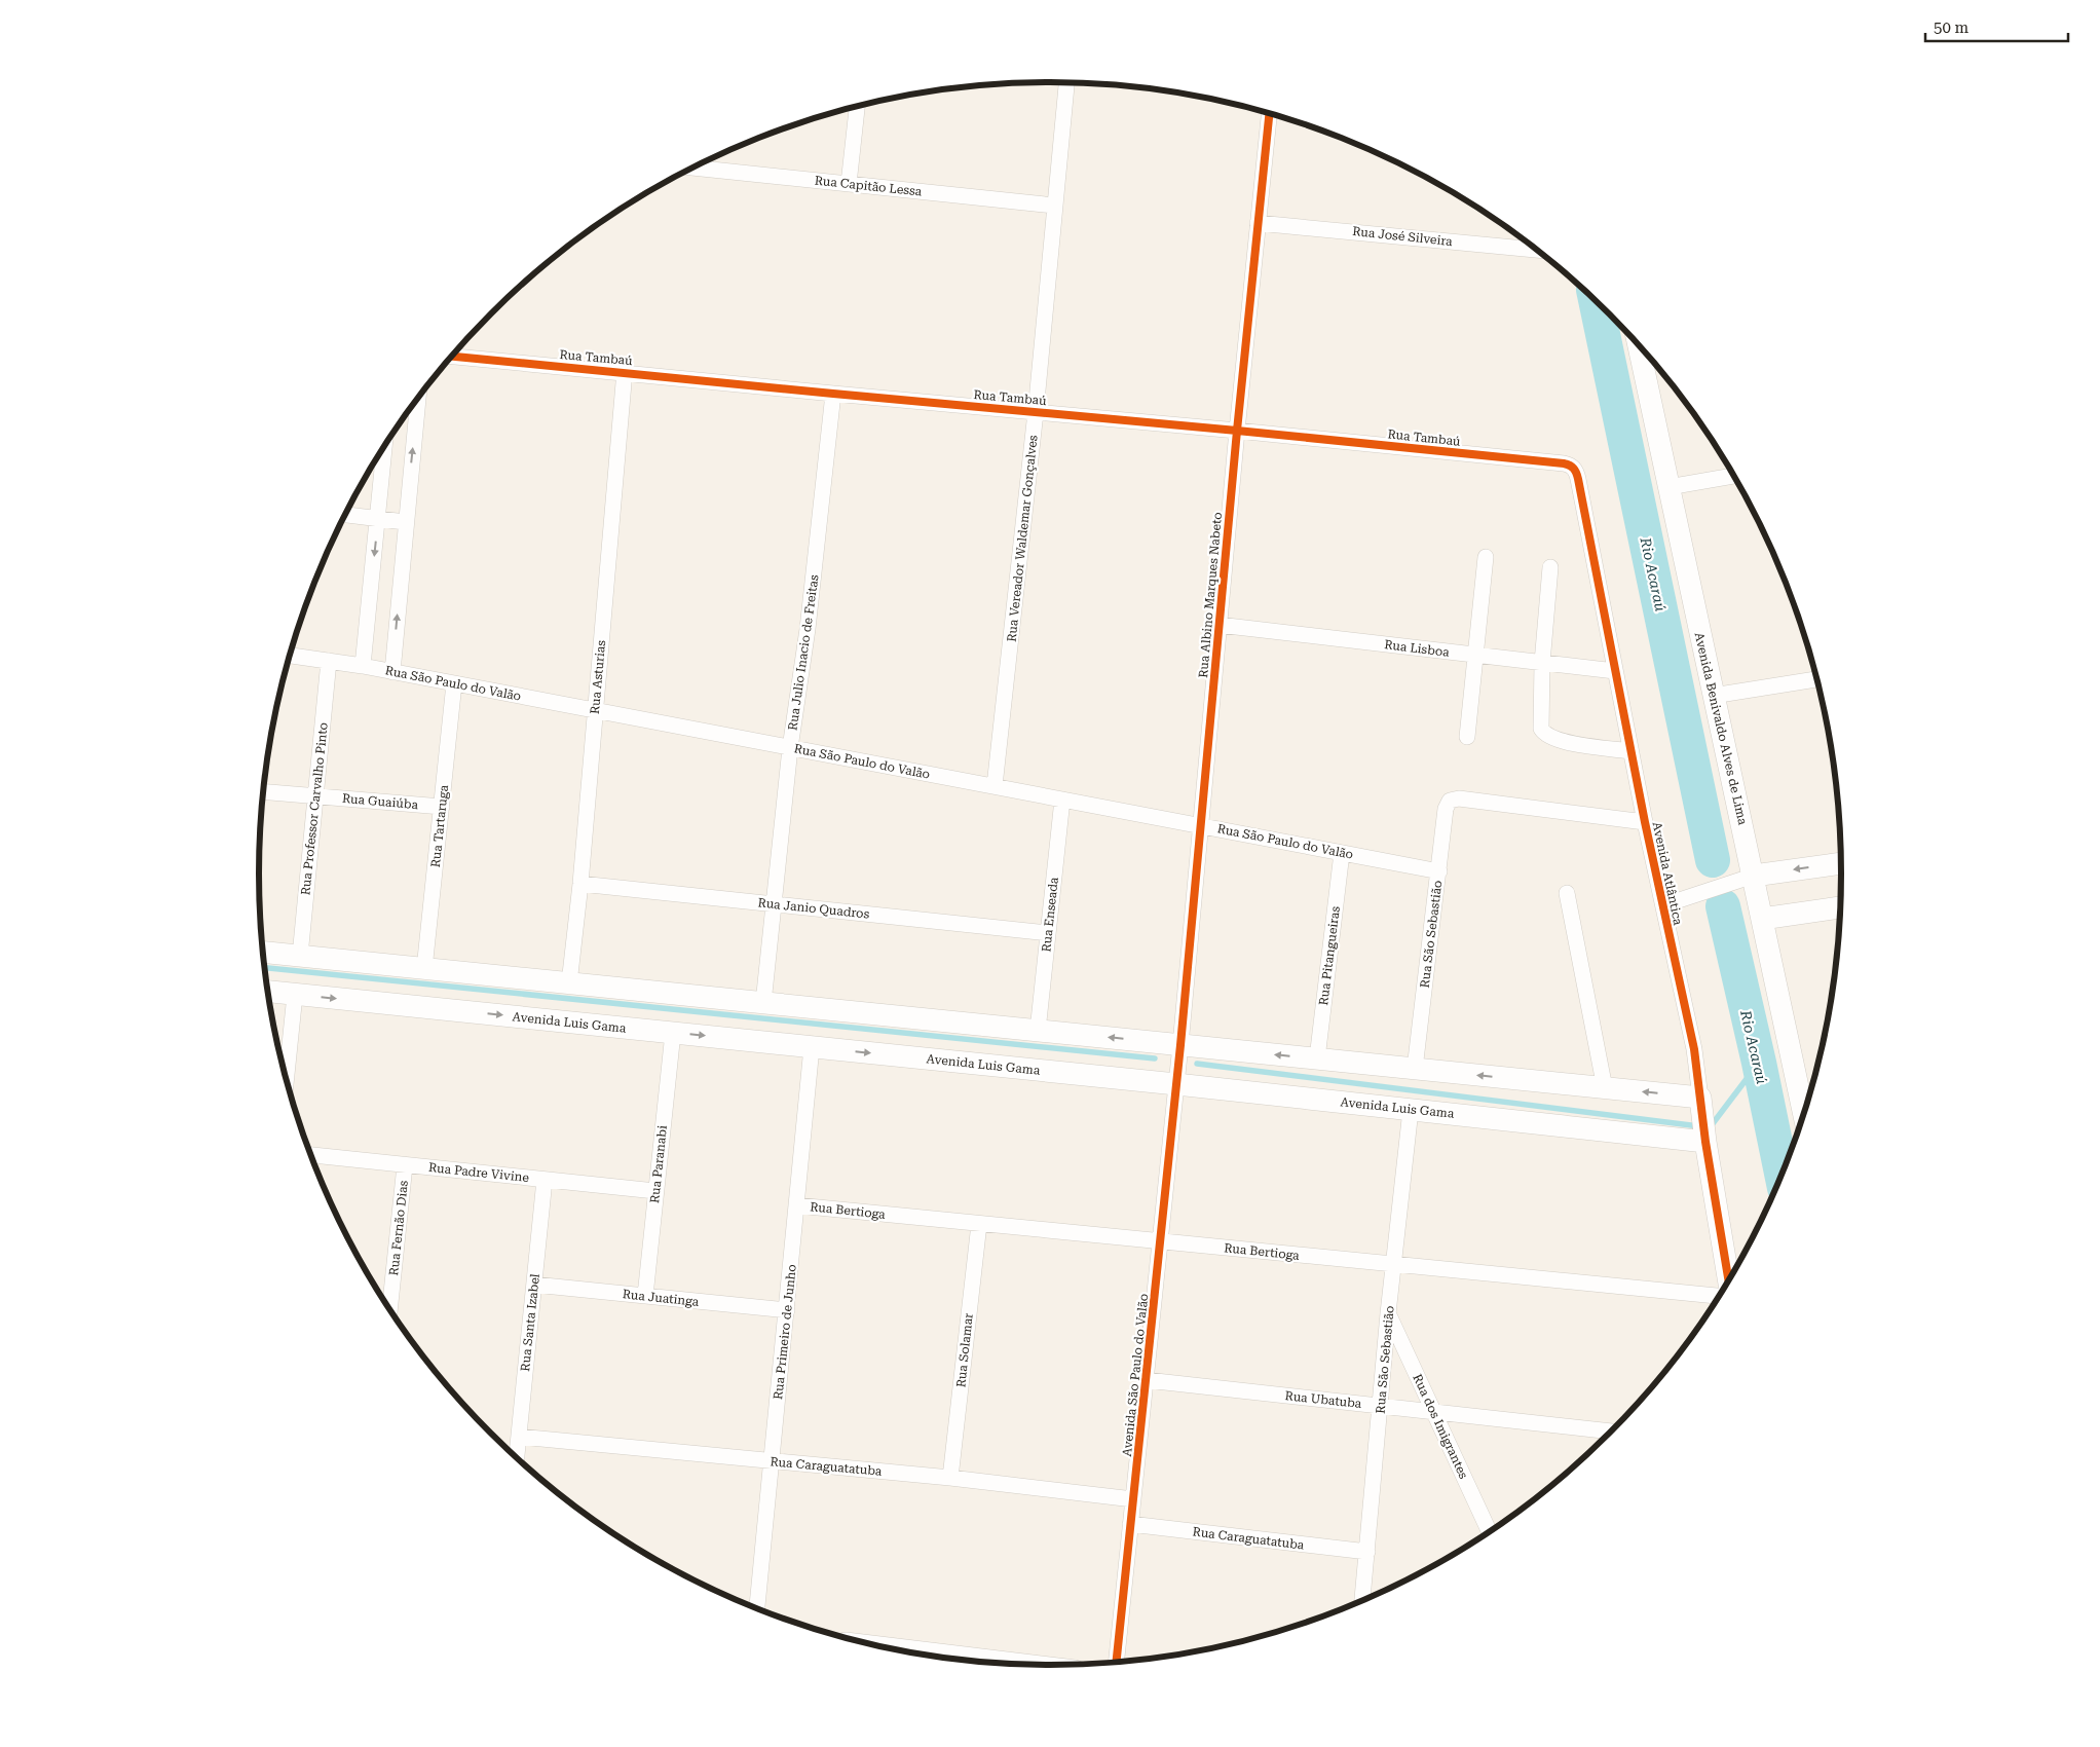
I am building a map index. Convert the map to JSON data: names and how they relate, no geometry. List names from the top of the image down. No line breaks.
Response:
{"streets":{"street":["Rua Capitão Lessa","Rua José Silveira","Rua Tambaú","Rua Vereador Waldemar Gonçalves","Rua Albino Marques Nabeto","Rua Lisboa","Rua Julio Inacio de Freitas","Rua Asturias","Rua São Paulo do Valão","Avenida Benivaldo Alves de Lima","Rua Guaiúba","Rua Professor Carvalho Pinto","Rua Tartaruga","Avenida Atlântica","Rua Janio Quadros","Rua Enseada","Rua São Sebastião","Rua Pitangueiras","Avenida Luis Gama","Rua Paranabi","Rua Padre Vivine","Rua Bertioga","Rua Fernão Dias","Rua Juatinga","Rua Santa Izabel","Rua Primeiro de Junho","Rua Solamar","Avenida São Paulo do Valão","Rua Ubatuba","Rua dos Imigrantes","Rua Caraguatatuba"]},"crossings":[["Rua Capitão Lessa","Rua Vereador Waldemar Gonçalves"],["Rua José Silveira","Rua Albino Marques Nabeto"],["Rua Tambaú","Rua Vereador Waldemar Gonçalves"],["Rua Tambaú","Rua Albino Marques Nabeto"],["Rua Tambaú","Rua Julio Inacio de Freitas"],["Rua Tambaú","Rua Asturias"],["Rua Tambaú","Avenida Atlântica"],["Rua Vereador Waldemar Gonçalves","Rua São Paulo do Valão"],["Rua Albino Marques Nabeto","Rua Lisboa"],["Rua Albino Marques Nabeto","Rua São Paulo do Valão"],["Rua Albino Marques Nabeto","Avenida Luis Gama"],["Rua Albino Marques Nabeto","Avenida São Paulo do Valão"],["Rua Lisboa","Avenida Atlântica"],["Rua Julio Inacio de Freitas","Rua São Paulo do Valão"],["Rua Julio Inacio de Freitas","Rua Janio Quadros"],["Rua Asturias","Rua São Paulo do Valão"],["Rua Asturias","Rua Janio Quadros"],["Rua São Paulo do Valão","Rua Professor Carvalho Pinto"],["Rua São Paulo do Valão","Rua Tartaruga"],["Rua São Paulo do Valão","Rua Enseada"],["Rua São Paulo do Valão","Rua São Sebastião"],["Rua São Paulo do Valão","Rua Pitangueiras"],["Rua Guaiúba","Rua Professor Carvalho Pinto"],["Rua Guaiúba","Rua Tartaruga"],["Avenida Atlântica","Rua São Sebastião"],["Avenida Atlântica","Avenida Luis Gama"],["Rua Janio Quadros","Rua Enseada"],["Rua São Sebastião","Avenida Luis Gama"],["Rua São Sebastião","Rua Bertioga"],["Rua São Sebastião","Rua Ubatuba"],["Rua São Sebastião","Rua dos Imigrantes"],["Rua São Sebastião","Rua Caraguatatuba"],["Avenida Luis Gama","Rua Paranabi"],["Avenida Luis Gama","Rua Primeiro de Junho"],["Avenida Luis Gama","Avenida São Paulo do Valão"],["Rua Paranabi","Rua Padre Vivine"],["Rua Paranabi","Rua Juatinga"],["Rua Padre Vivine","Rua Fernão Dias"],["Rua Padre Vivine","Rua Santa Izabel"],["Rua Bertioga","Rua Primeiro de Junho"],["Rua Bertioga","Rua Solamar"],["Rua Bertioga","Avenida São Paulo do Valão"],["Rua Juatinga","Rua Santa Izabel"],["Rua Juatinga","Rua Primeiro de Junho"],["Rua Santa Izabel","Rua Caraguatatuba"],["Rua Primeiro de Junho","Rua Caraguatatuba"],["Rua Solamar","Rua Caraguatatuba"],["Avenida São Paulo do Valão","Rua Ubatuba"],["Avenida São Paulo do Valão","Rua Caraguatatuba"],["Rua Ubatuba","Rua dos Imigrantes"]],"water":["Rio Acaraú"],"scale_bar":"50 m"}
